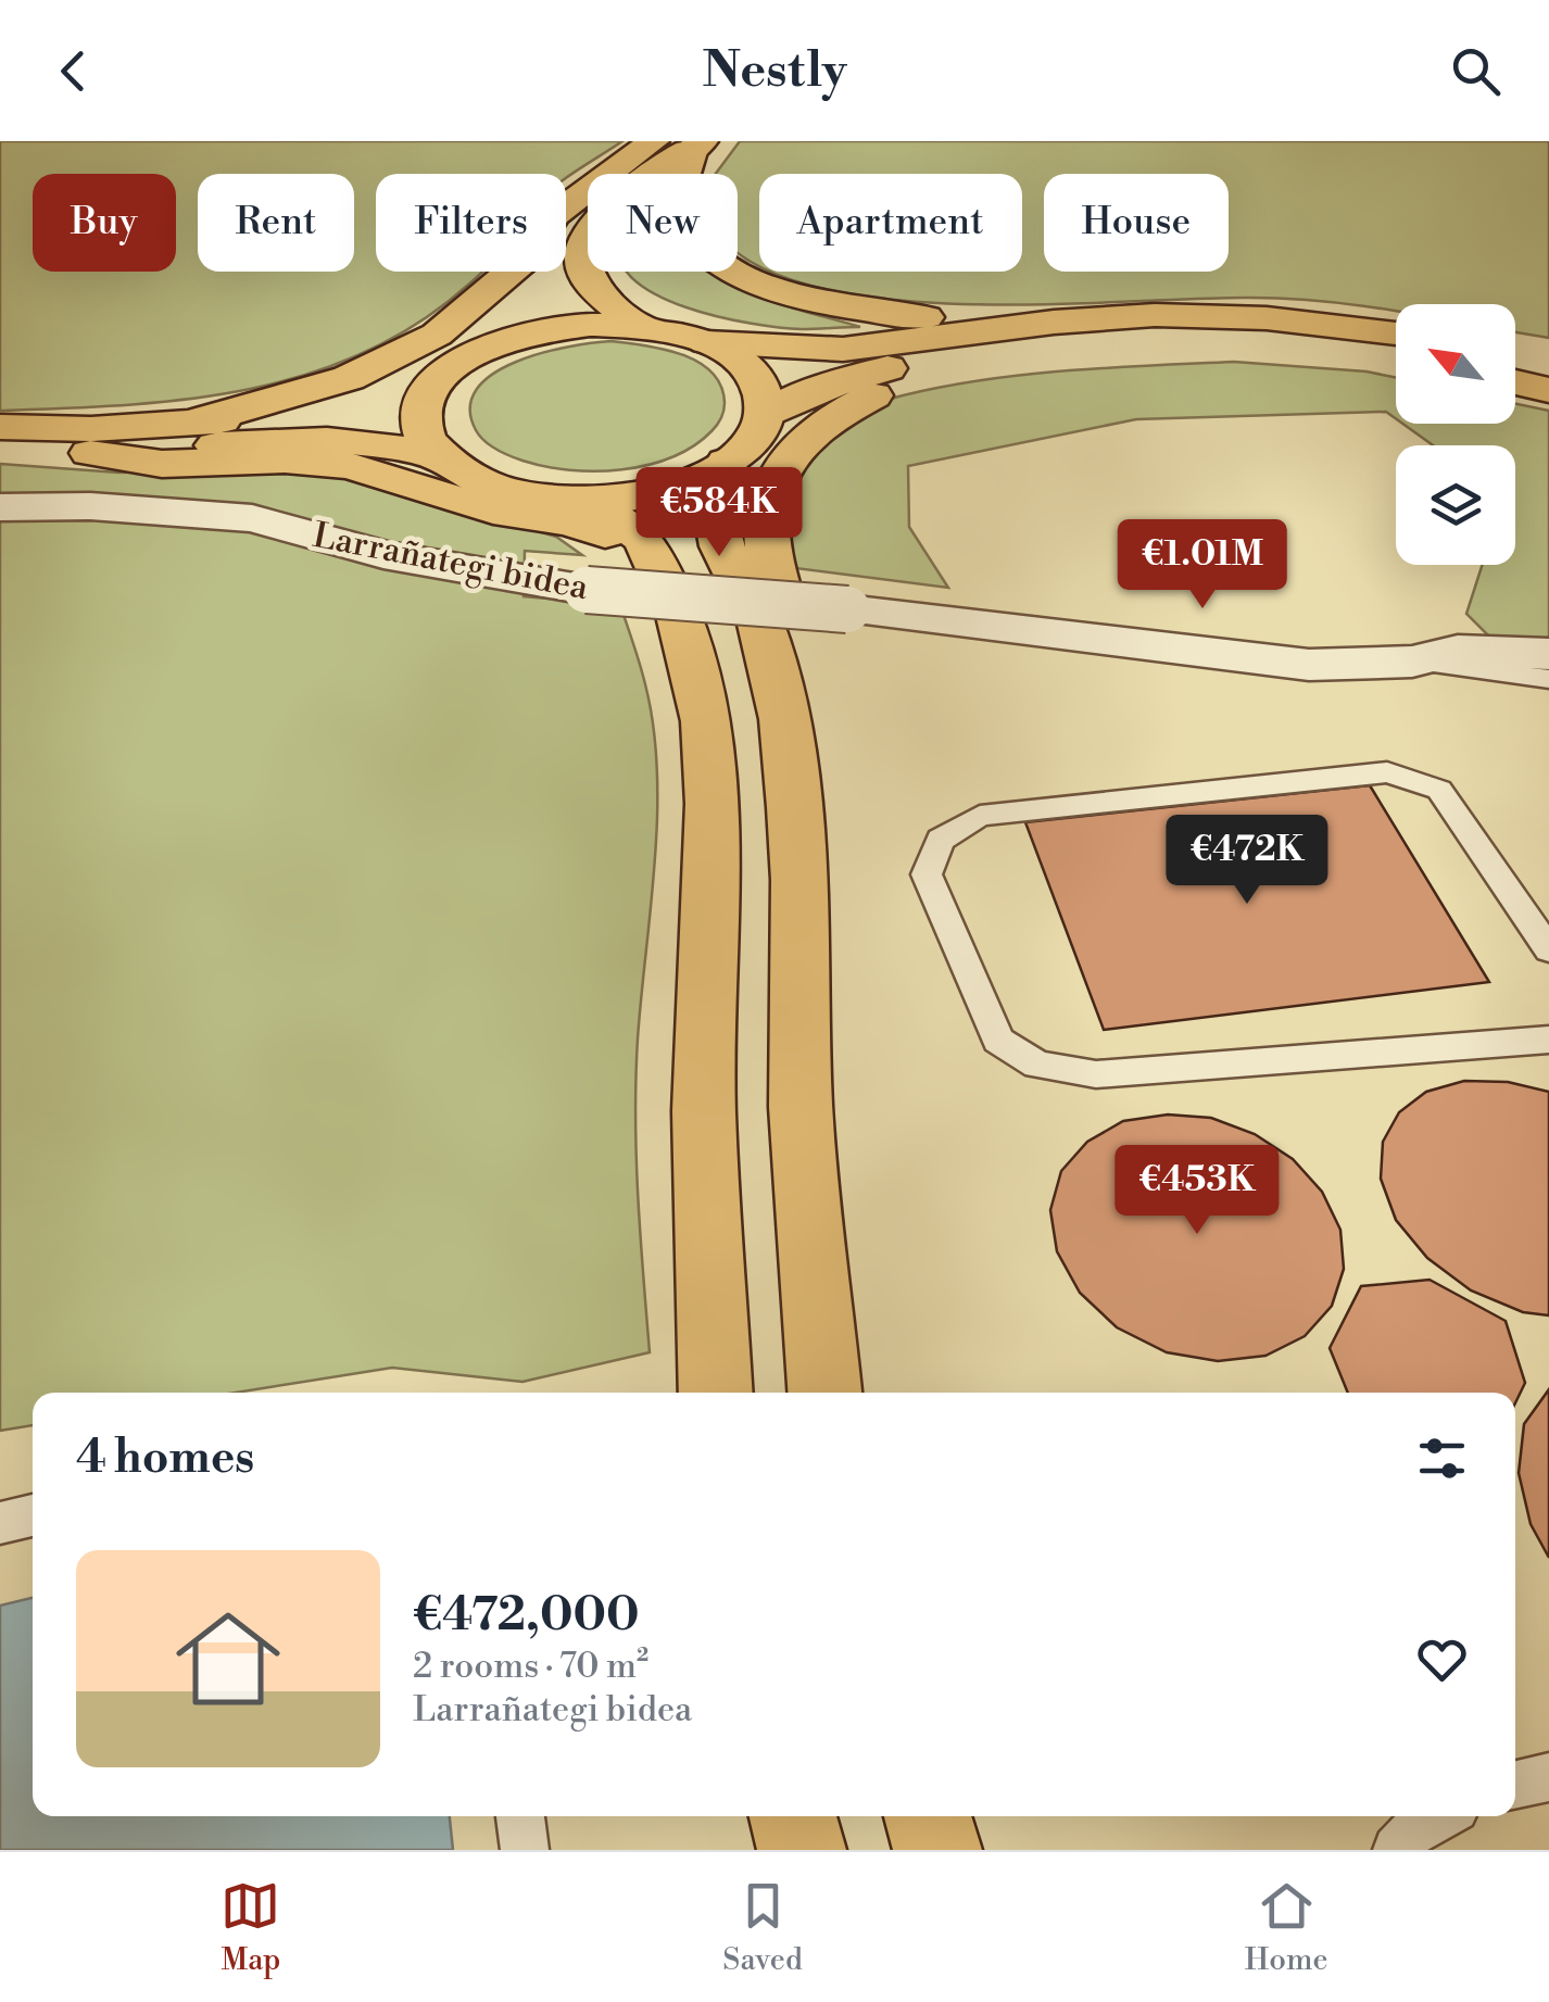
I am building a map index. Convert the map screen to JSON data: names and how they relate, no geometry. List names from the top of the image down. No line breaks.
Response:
{"streets":{"street":["Larrañategi bidea"]},"north":"top left","page":{"header":"Nestly","chip":["Buy","Rent","Filters","New","Apartment","House"],"price":["€584K","€1.01M","€472K","€453K"],"heading":"4 homes","list":[{"name":"€472,000","note":"2 rooms · 70 m² · Larrañategi bidea"}],"tabs":["Map","Saved","Home"]}}
